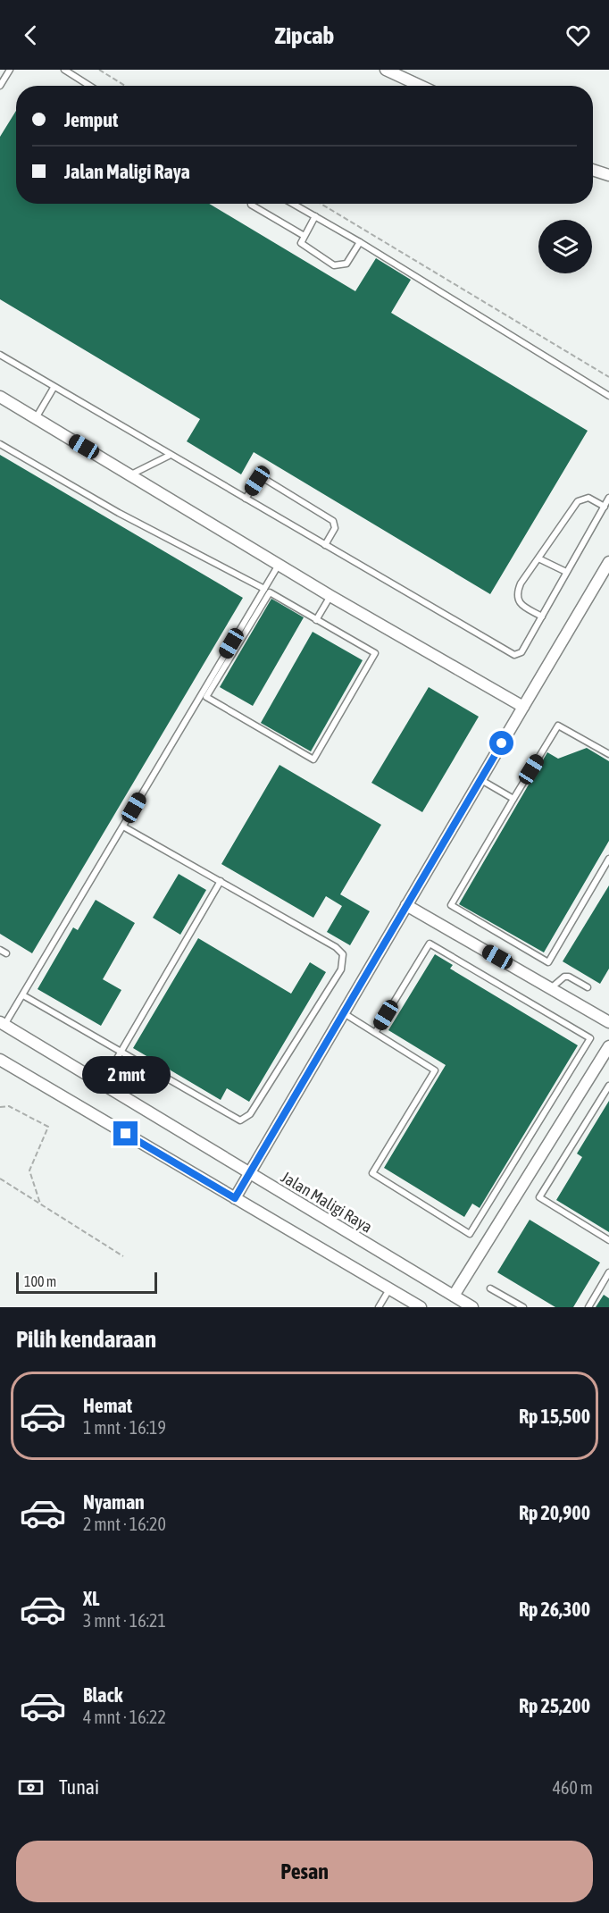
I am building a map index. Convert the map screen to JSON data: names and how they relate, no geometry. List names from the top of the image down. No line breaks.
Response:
{"streets":{"street":["Jalan Maligi Raya"]},"scale_bar":"100 m","page":{"header":"Zipcab","banner":["Jemput","Jalan Maligi Raya"],"bubble":"2 mnt","scale":"100 m","heading":"Pilih kendaraan","list":[{"name":"Hemat","note":"1 mnt · 16:19","value":"Rp 15,500"},{"name":"Nyaman","note":"2 mnt · 16:20","value":"Rp 20,900"},{"name":"XL","note":"3 mnt · 16:21","value":"Rp 26,300"},{"name":"Black","note":"4 mnt · 16:22","value":"Rp 25,200"}],"pay":["Tunai","460 m"],"buttons":"Pesan"}}
